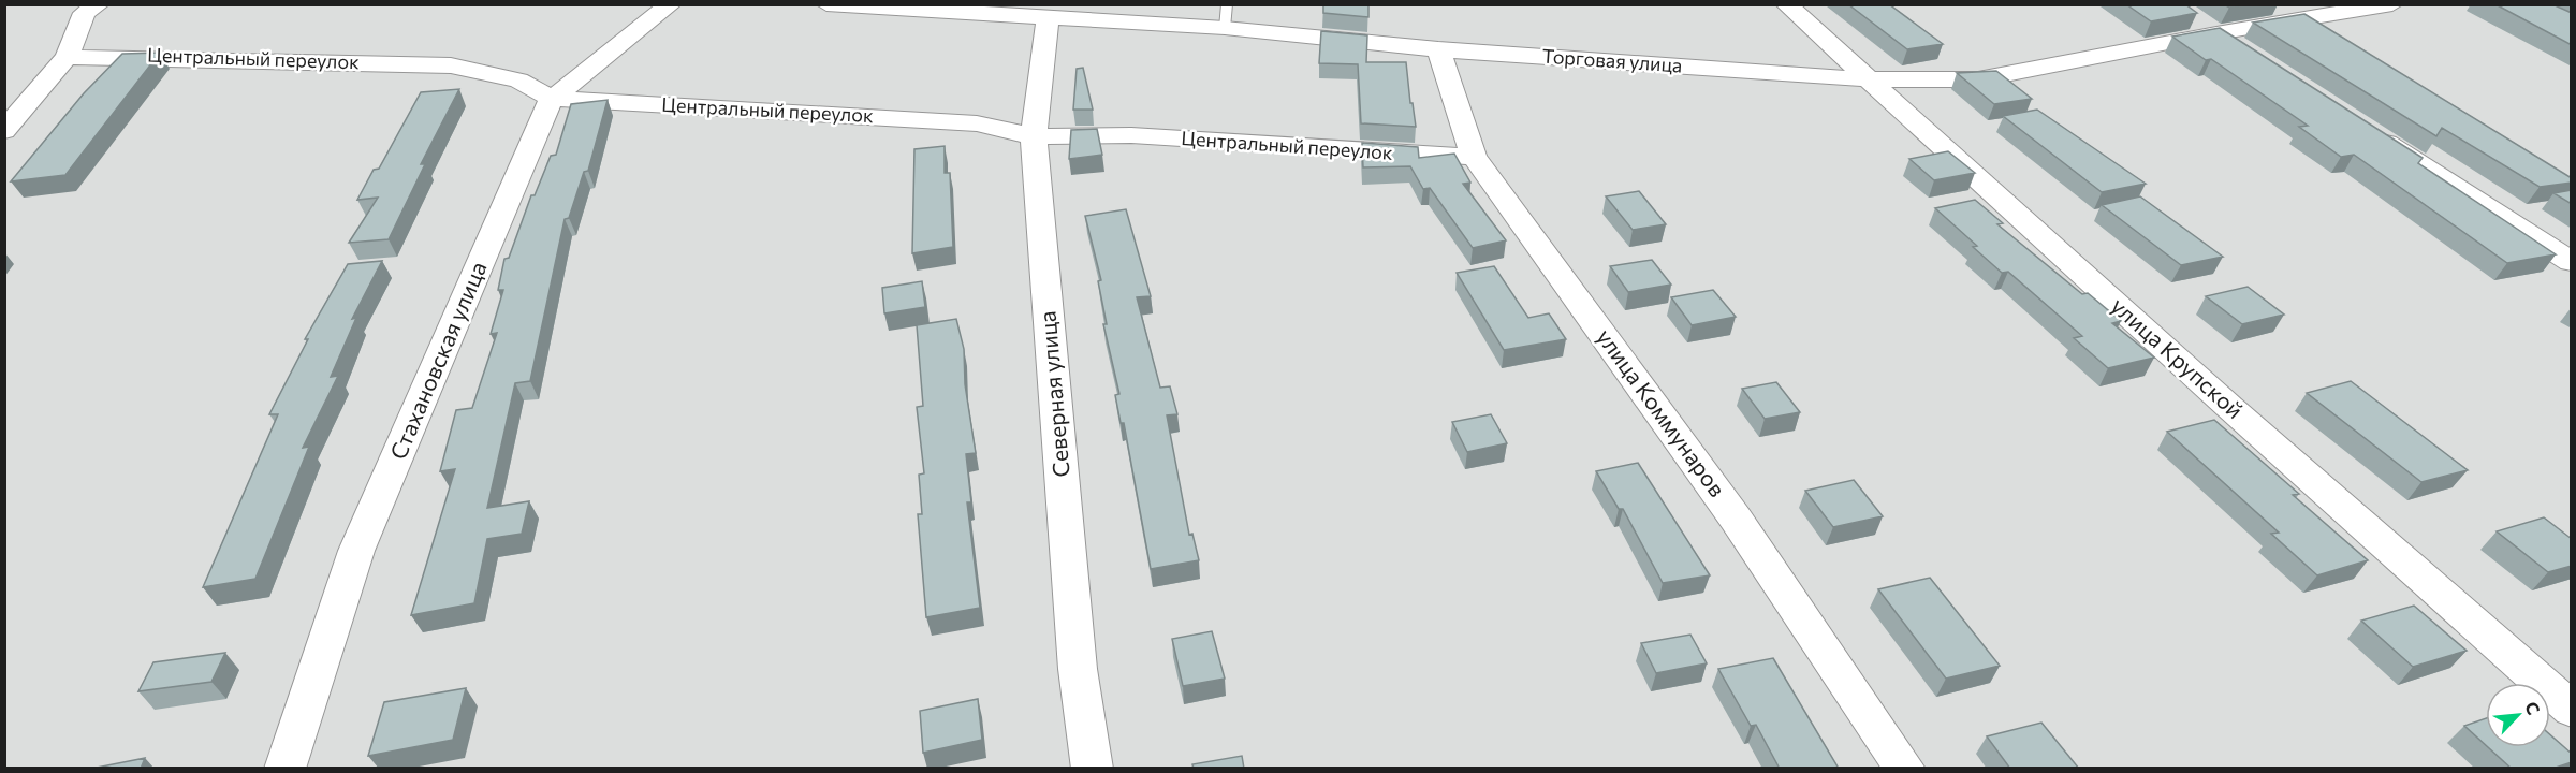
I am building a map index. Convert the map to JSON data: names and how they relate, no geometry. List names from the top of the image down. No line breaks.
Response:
{"streets":{"street":["Центральный переулок","Торговая улица","улица Крупской","Стахановская улица","Северная улица","улица Коммунаров"]},"crossings":[["Центральный переулок","Стахановская улица"],["Центральный переулок","Северная улица"],["Центральный переулок","улица Коммунаров"],["Торговая улица","улица Крупской"],["Торговая улица","Северная улица"],["Торговая улица","улица Коммунаров"]],"north":"top right"}
